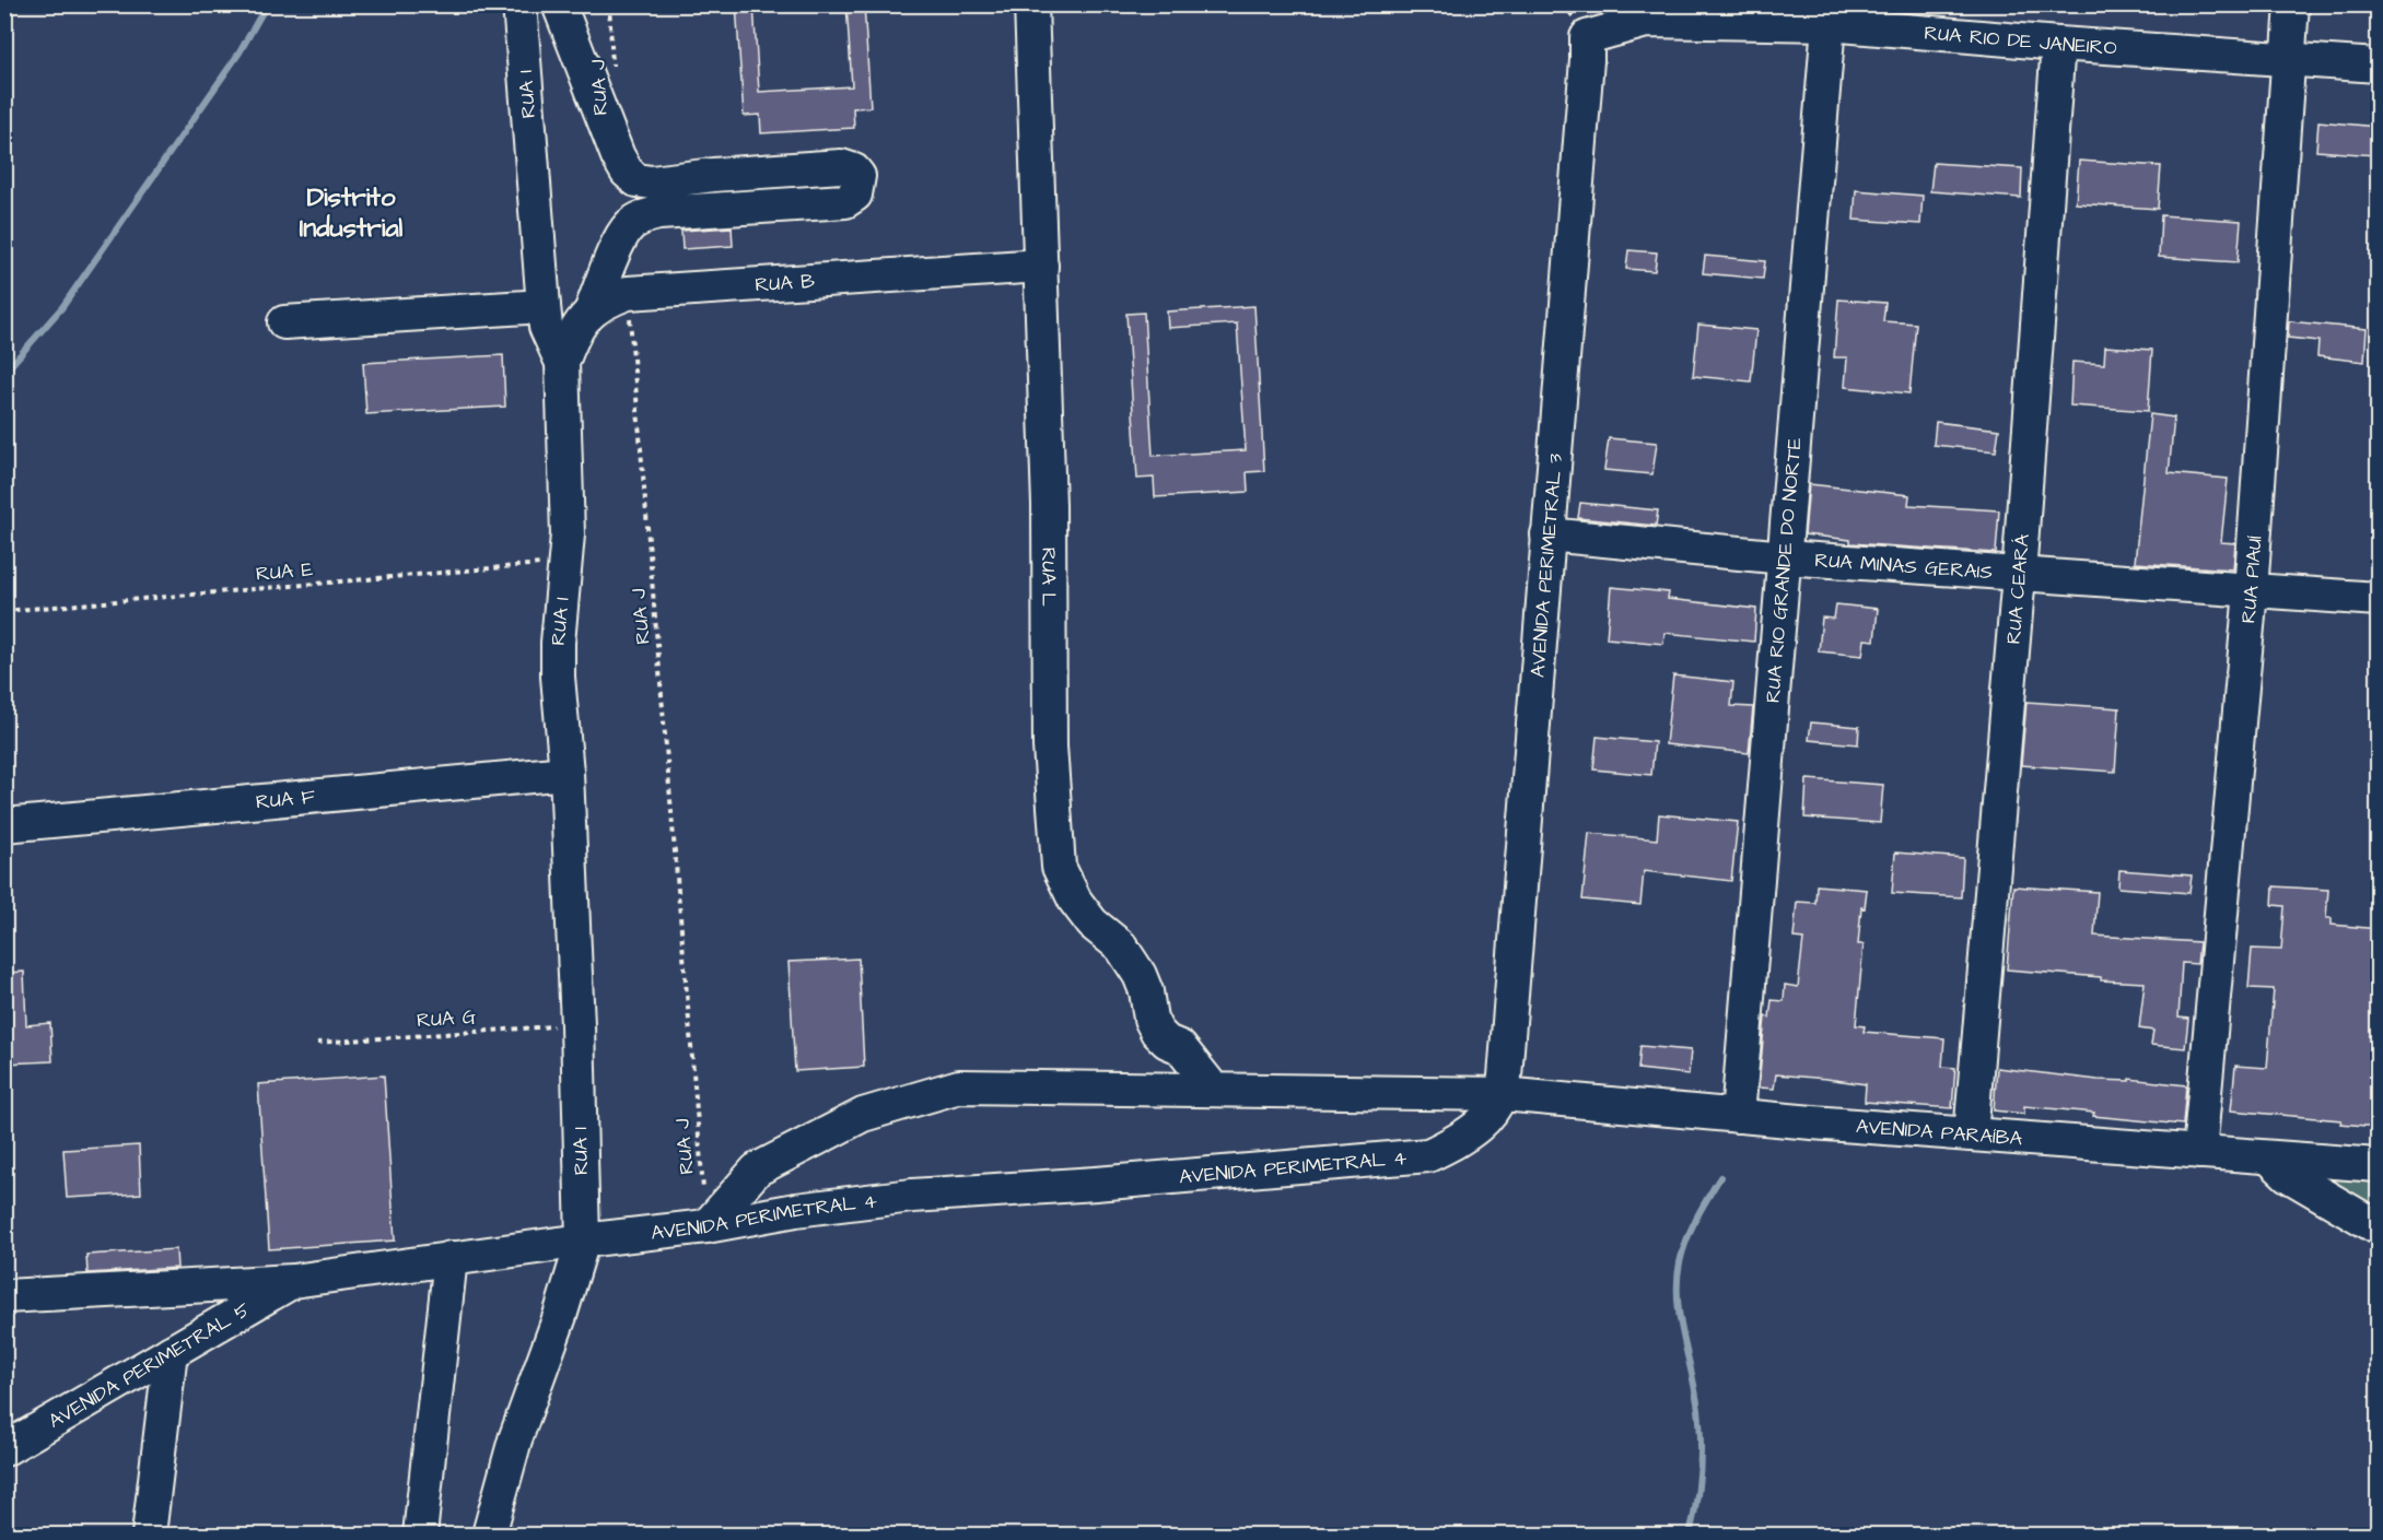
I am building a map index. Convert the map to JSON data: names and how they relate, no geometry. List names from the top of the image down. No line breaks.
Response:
{"streets":{"street":["RUA RIO DE JANEIRO","RUA I","RUA B","AVENIDA PERIMETRAL 3","RUA MINAS GERAIS","RUA RIO GRANDE DO NORTE","RUA L","RUA PIAUÍ","RUA CEARÁ","RUA F","AVENIDA PARAÍBA","AVENIDA PERIMETRAL 4","AVENIDA PERIMETRAL 5"],"path":["RUA J","RUA E","RUA G"]},"crossings":[["RUA RIO DE JANEIRO","AVENIDA PERIMETRAL 3"],["RUA RIO DE JANEIRO","RUA RIO GRANDE DO NORTE"],["RUA RIO DE JANEIRO","RUA PIAUÍ"],["RUA RIO DE JANEIRO","RUA CEARÁ"],["RUA J","RUA B"],["RUA J","AVENIDA PARAÍBA"],["RUA J","AVENIDA PERIMETRAL 4"],["RUA I","RUA E"],["RUA I","RUA F"],["RUA I","RUA G"],["RUA I","AVENIDA PERIMETRAL 4"],["RUA B","RUA L"],["AVENIDA PERIMETRAL 3","RUA MINAS GERAIS"],["AVENIDA PERIMETRAL 3","AVENIDA PARAÍBA"],["AVENIDA PERIMETRAL 3","AVENIDA PERIMETRAL 4"],["RUA MINAS GERAIS","RUA RIO GRANDE DO NORTE"],["RUA MINAS GERAIS","RUA PIAUÍ"],["RUA MINAS GERAIS","RUA CEARÁ"],["RUA RIO GRANDE DO NORTE","AVENIDA PARAÍBA"],["RUA L","AVENIDA PARAÍBA"],["RUA PIAUÍ","AVENIDA PARAÍBA"],["RUA CEARÁ","AVENIDA PARAÍBA"],["AVENIDA PARAÍBA","AVENIDA PERIMETRAL 4"],["AVENIDA PERIMETRAL 4","AVENIDA PERIMETRAL 5"]],"districts":["Distrito Industrial"]}
